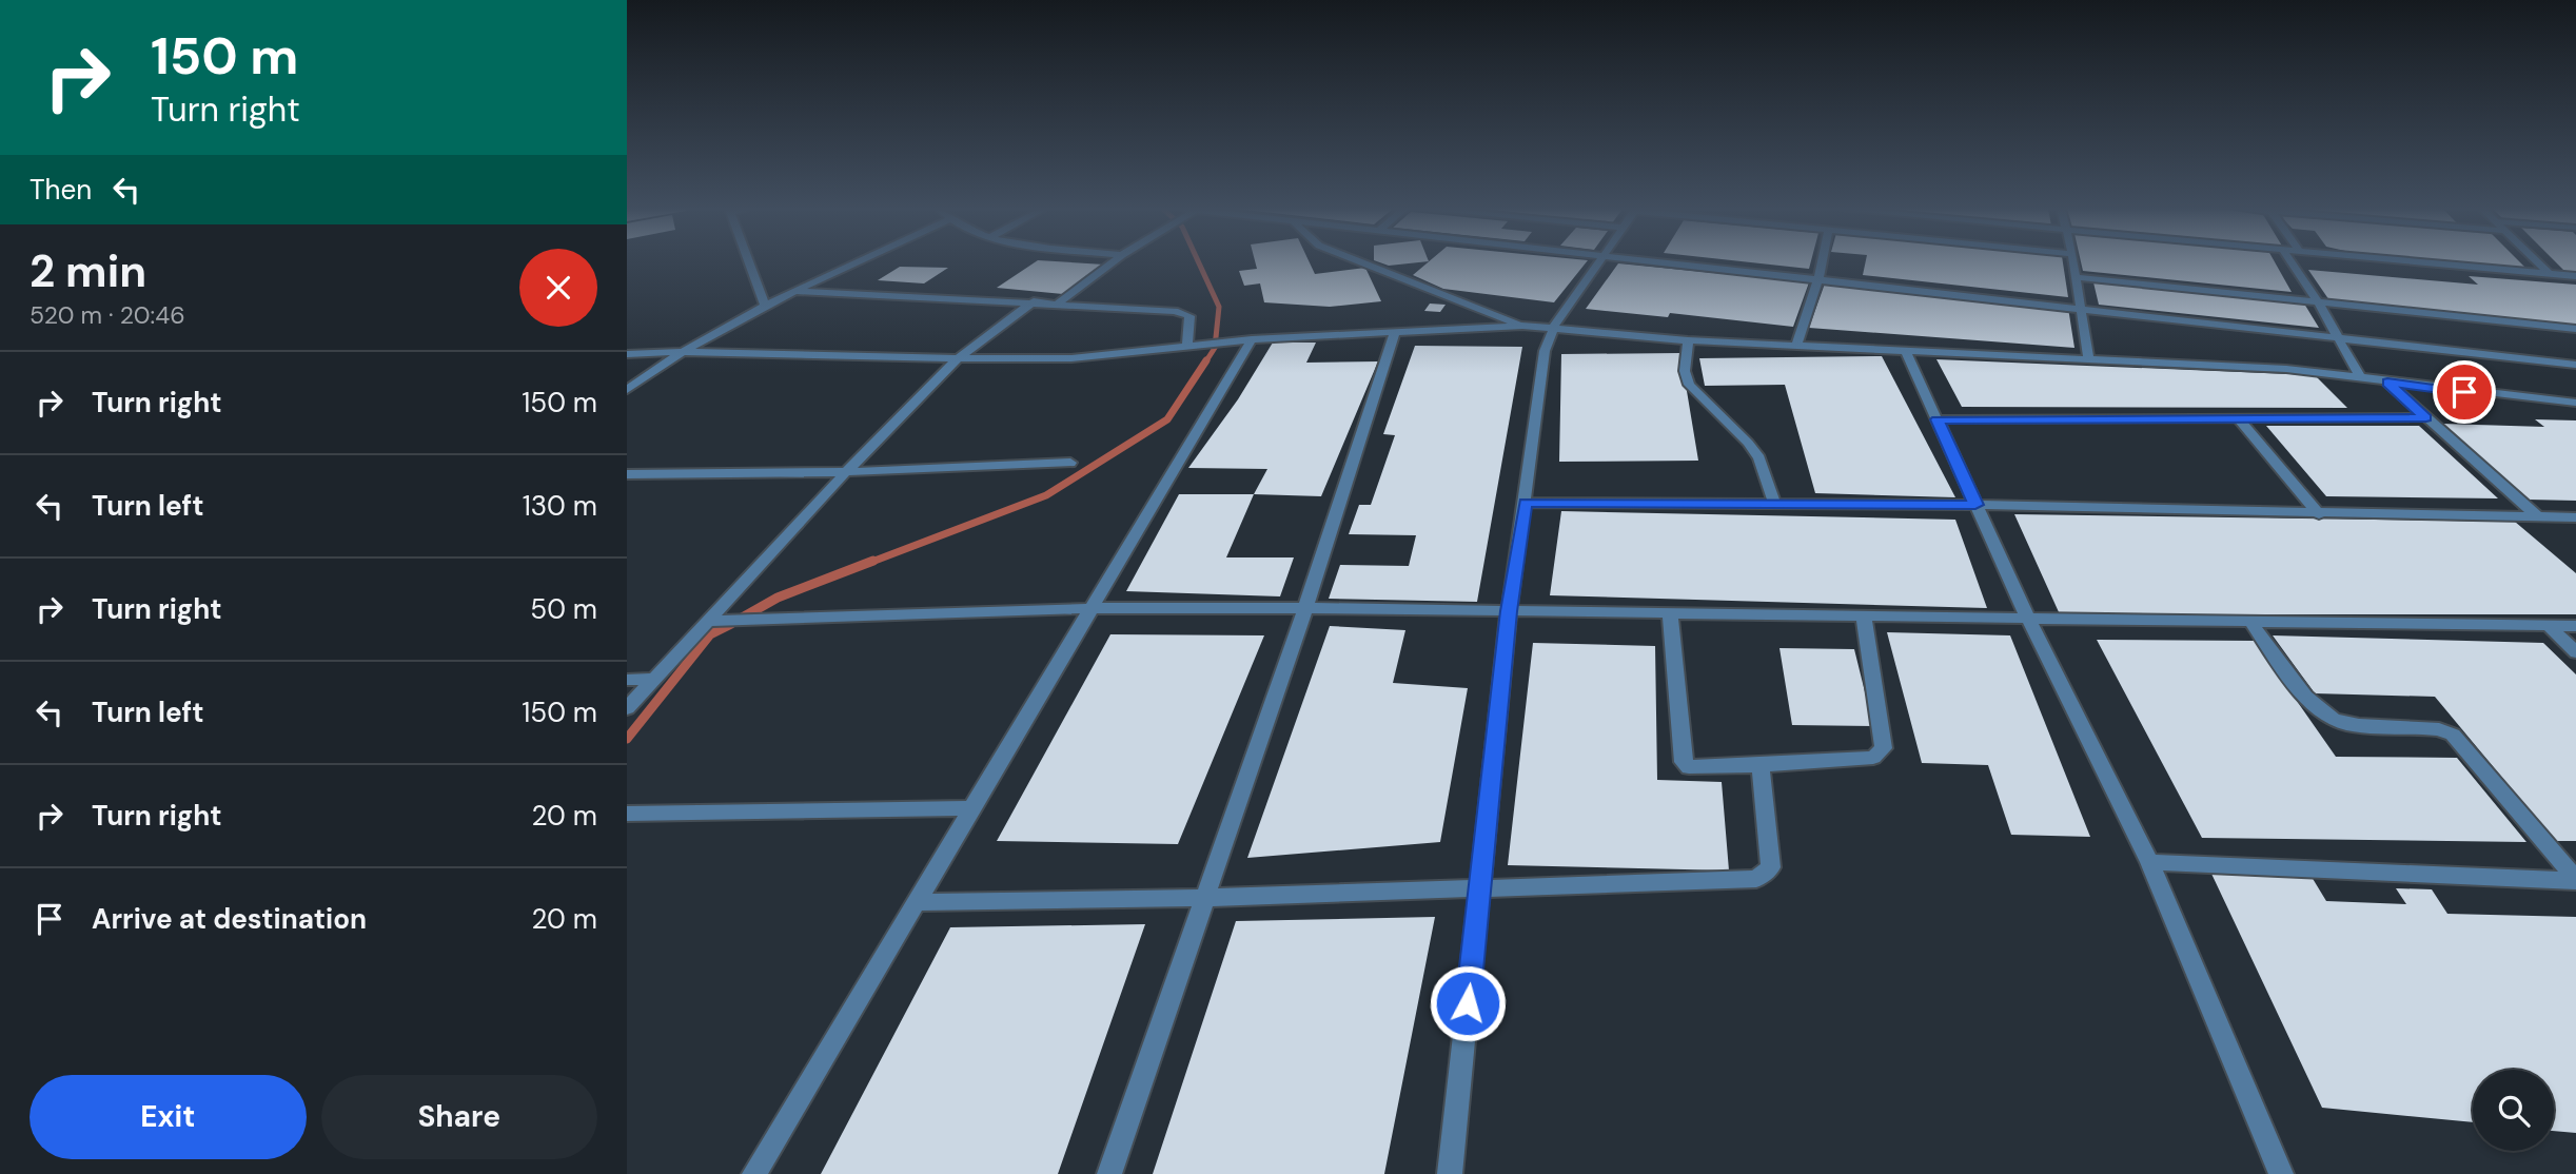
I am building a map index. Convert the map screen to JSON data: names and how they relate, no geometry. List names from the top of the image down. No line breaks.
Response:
{"page":{"turn":["150 m","Turn right"],"then":"Then","heading":["2 min","520 m · 20:46"],"list":[{"name":"Turn right","value":"150 m"},{"name":"Turn left","value":"130 m"},{"name":"Turn right","value":"50 m"},{"name":"Turn left","value":"150 m"},{"name":"Turn right","value":"20 m"},{"name":"Arrive at destination","value":"20 m"}],"buttons":["Exit","Share"]}}
